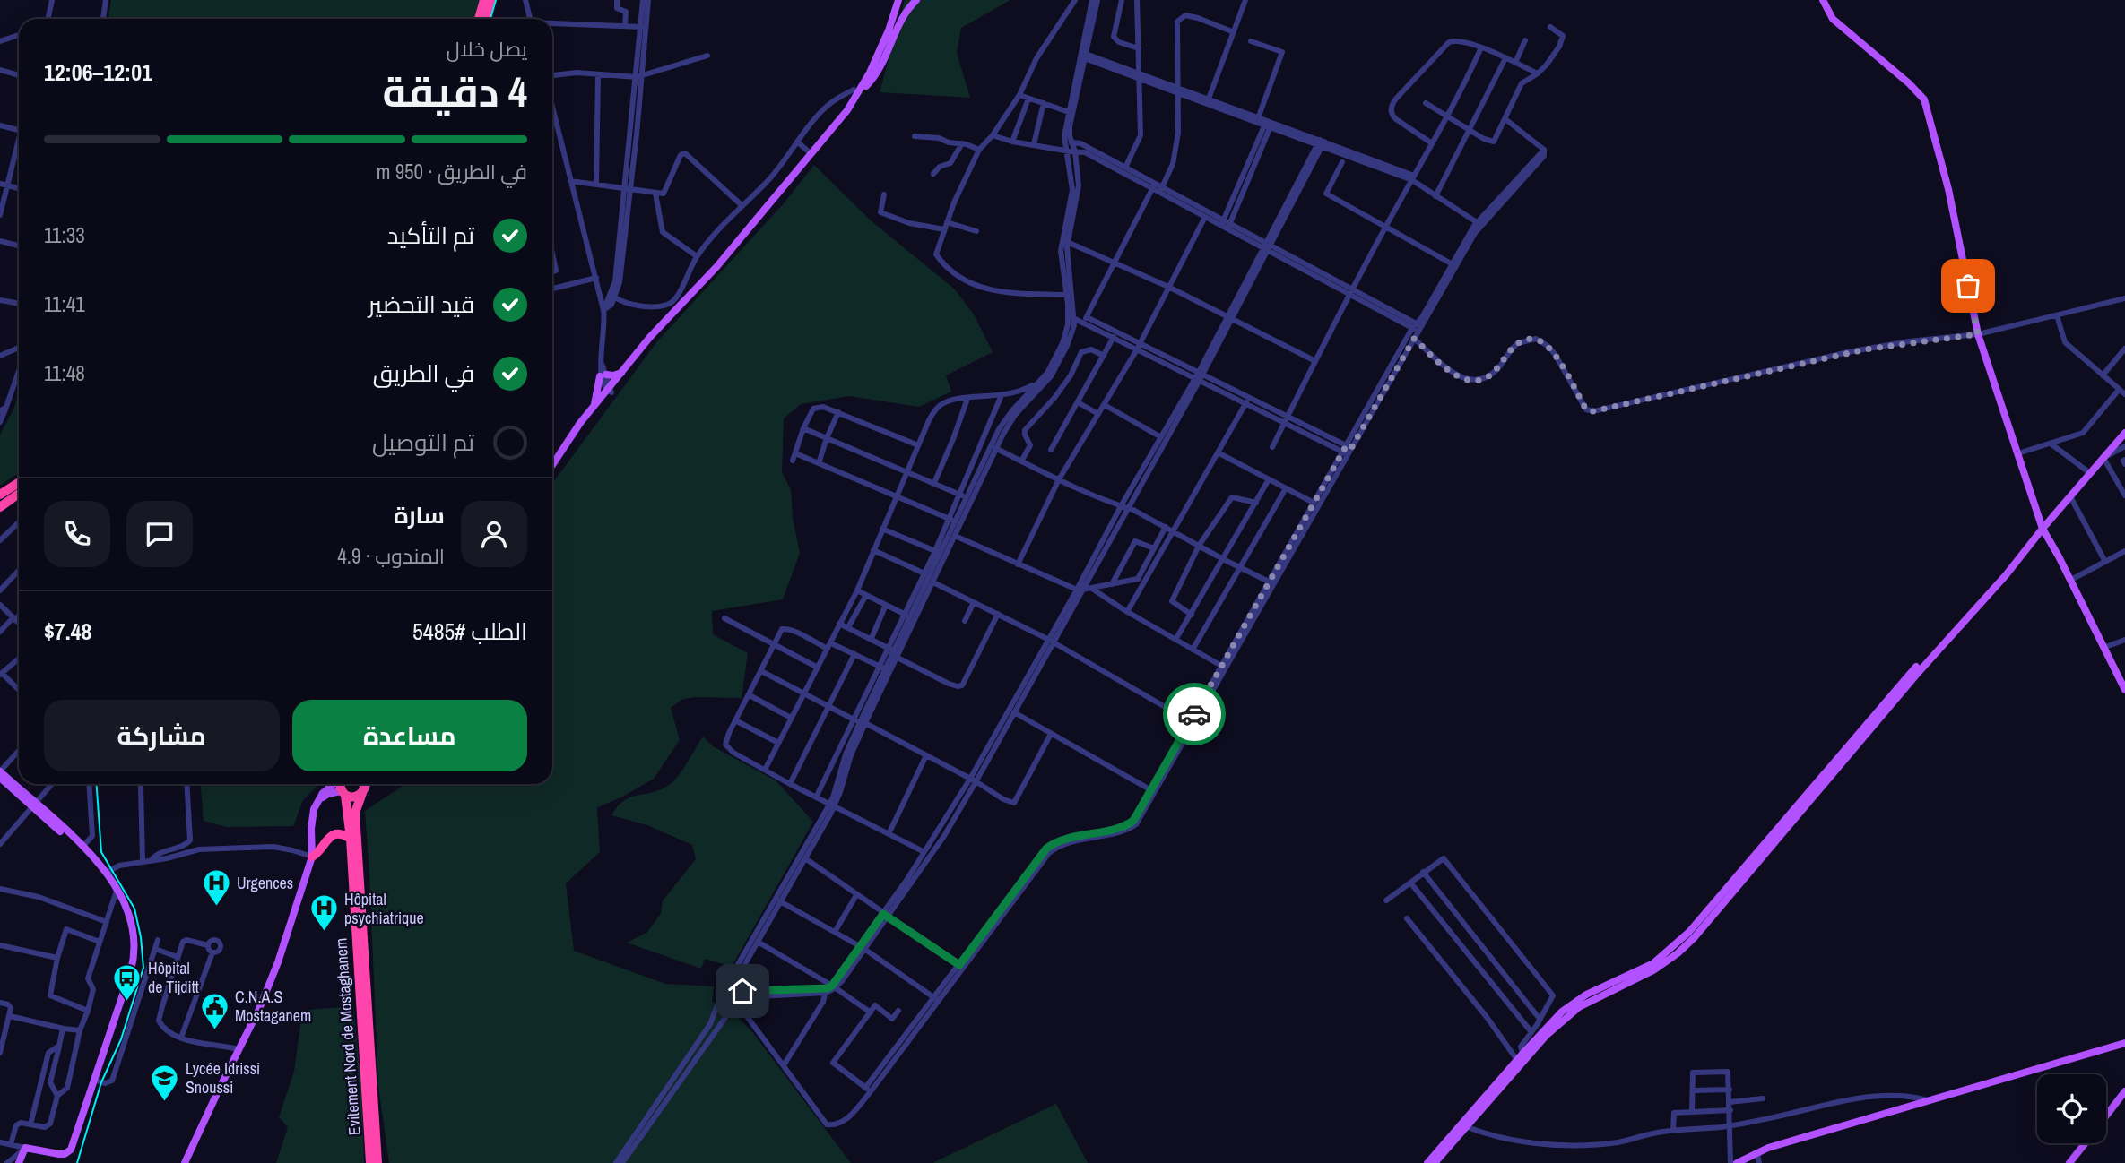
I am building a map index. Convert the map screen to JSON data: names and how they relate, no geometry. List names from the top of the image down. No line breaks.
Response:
{"streets":{"highway":["Evitement Nord de Mostaghanem"]},"places":{"hospital":["Urgences","Hôpital psychiatrique"],"bus stop":["Hôpital de Tijditt"],"public building":["C.N.A.S Mostaganem"],"school or university":["Lycée Idrissi Snoussi"]},"page":{"heading":["4 دقيقة","يصل خلال","12:01–12:06"],"panel":["سارة","المندوب · 4.9","الطلب #5485","$7.48"],"bar":"في الطريق · 950 m","list":[["تم التأكيد","11:33"],["قيد التحضير","11:41"],["في الطريق","11:48"],"تم التوصيل"],"buttons":["مساعدة","مشاركة"]}}
